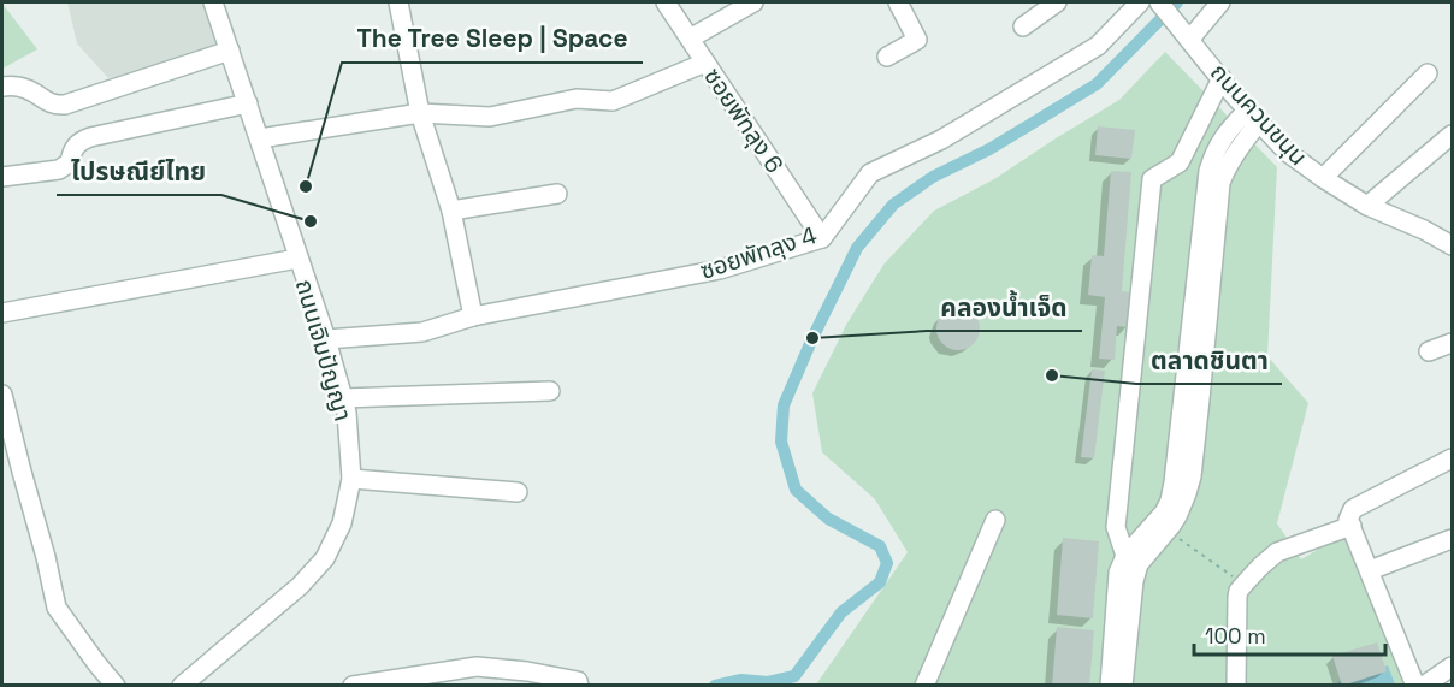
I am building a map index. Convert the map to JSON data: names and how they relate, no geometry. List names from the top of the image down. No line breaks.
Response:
{"streets":{"street":["ถนนควนขนุน","ซอยพัทลุง 6","ซอยพัทลุง 4","ถนนเจิมปัญญา"]},"crossings":[["ซอยพัทลุง 6","ซอยพัทลุง 4"],["ซอยพัทลุง 4","ถนนเจิมปัญญา"]],"places":["The Tree Sleep | Space","ไปรษณีย์ไทย","คลองน้ำเจ็ด","ตลาดชินตา"],"scale_bar":"100 m"}
